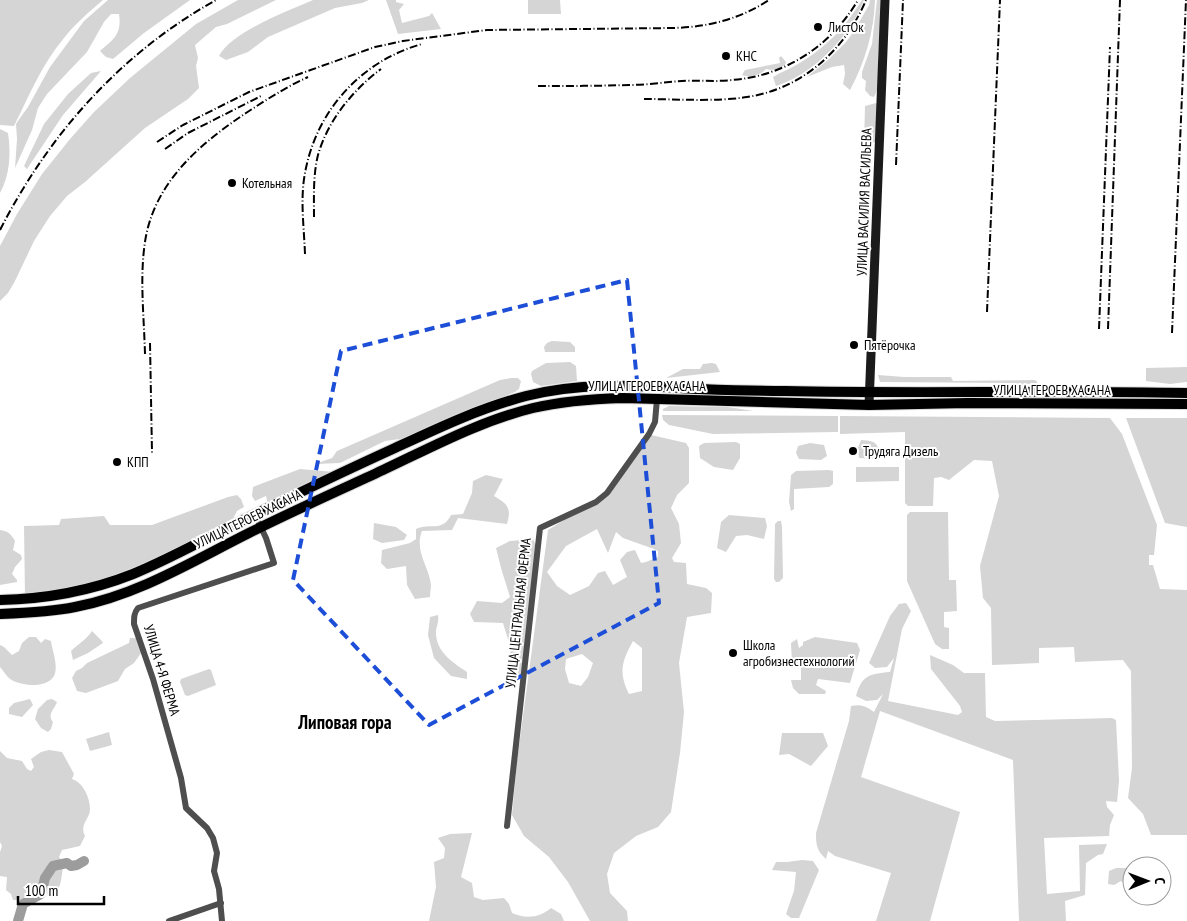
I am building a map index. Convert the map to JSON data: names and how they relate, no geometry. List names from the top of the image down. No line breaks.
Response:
{"streets":{"main road":["УЛИЦА ВАСИЛИЯ ВАСИЛЬЕВА","УЛИЦА ГЕРОЕВ ХАСАНА"],"street":["УЛИЦА ЦЕНТРАЛЬНАЯ ФЕРМА","УЛИЦА 4-Я ФЕРМА"]},"crossings":[["УЛИЦА ВАСИЛИЯ ВАСИЛЬЕВА","УЛИЦА ГЕРОЕВ ХАСАНА"],["УЛИЦА ГЕРОЕВ ХАСАНА","УЛИЦА ЦЕНТРАЛЬНАЯ ФЕРМА"],["УЛИЦА ГЕРОЕВ ХАСАНА","УЛИЦА 4-Я ФЕРМА"]],"districts":["Липовая гора"],"places":["ЛистОк","КНС","Котельная","Пятёрочка","Трудяга Дизель","КПП","Школа агробизнестехнологий"],"scale_bar":"100 m","north":"right"}
